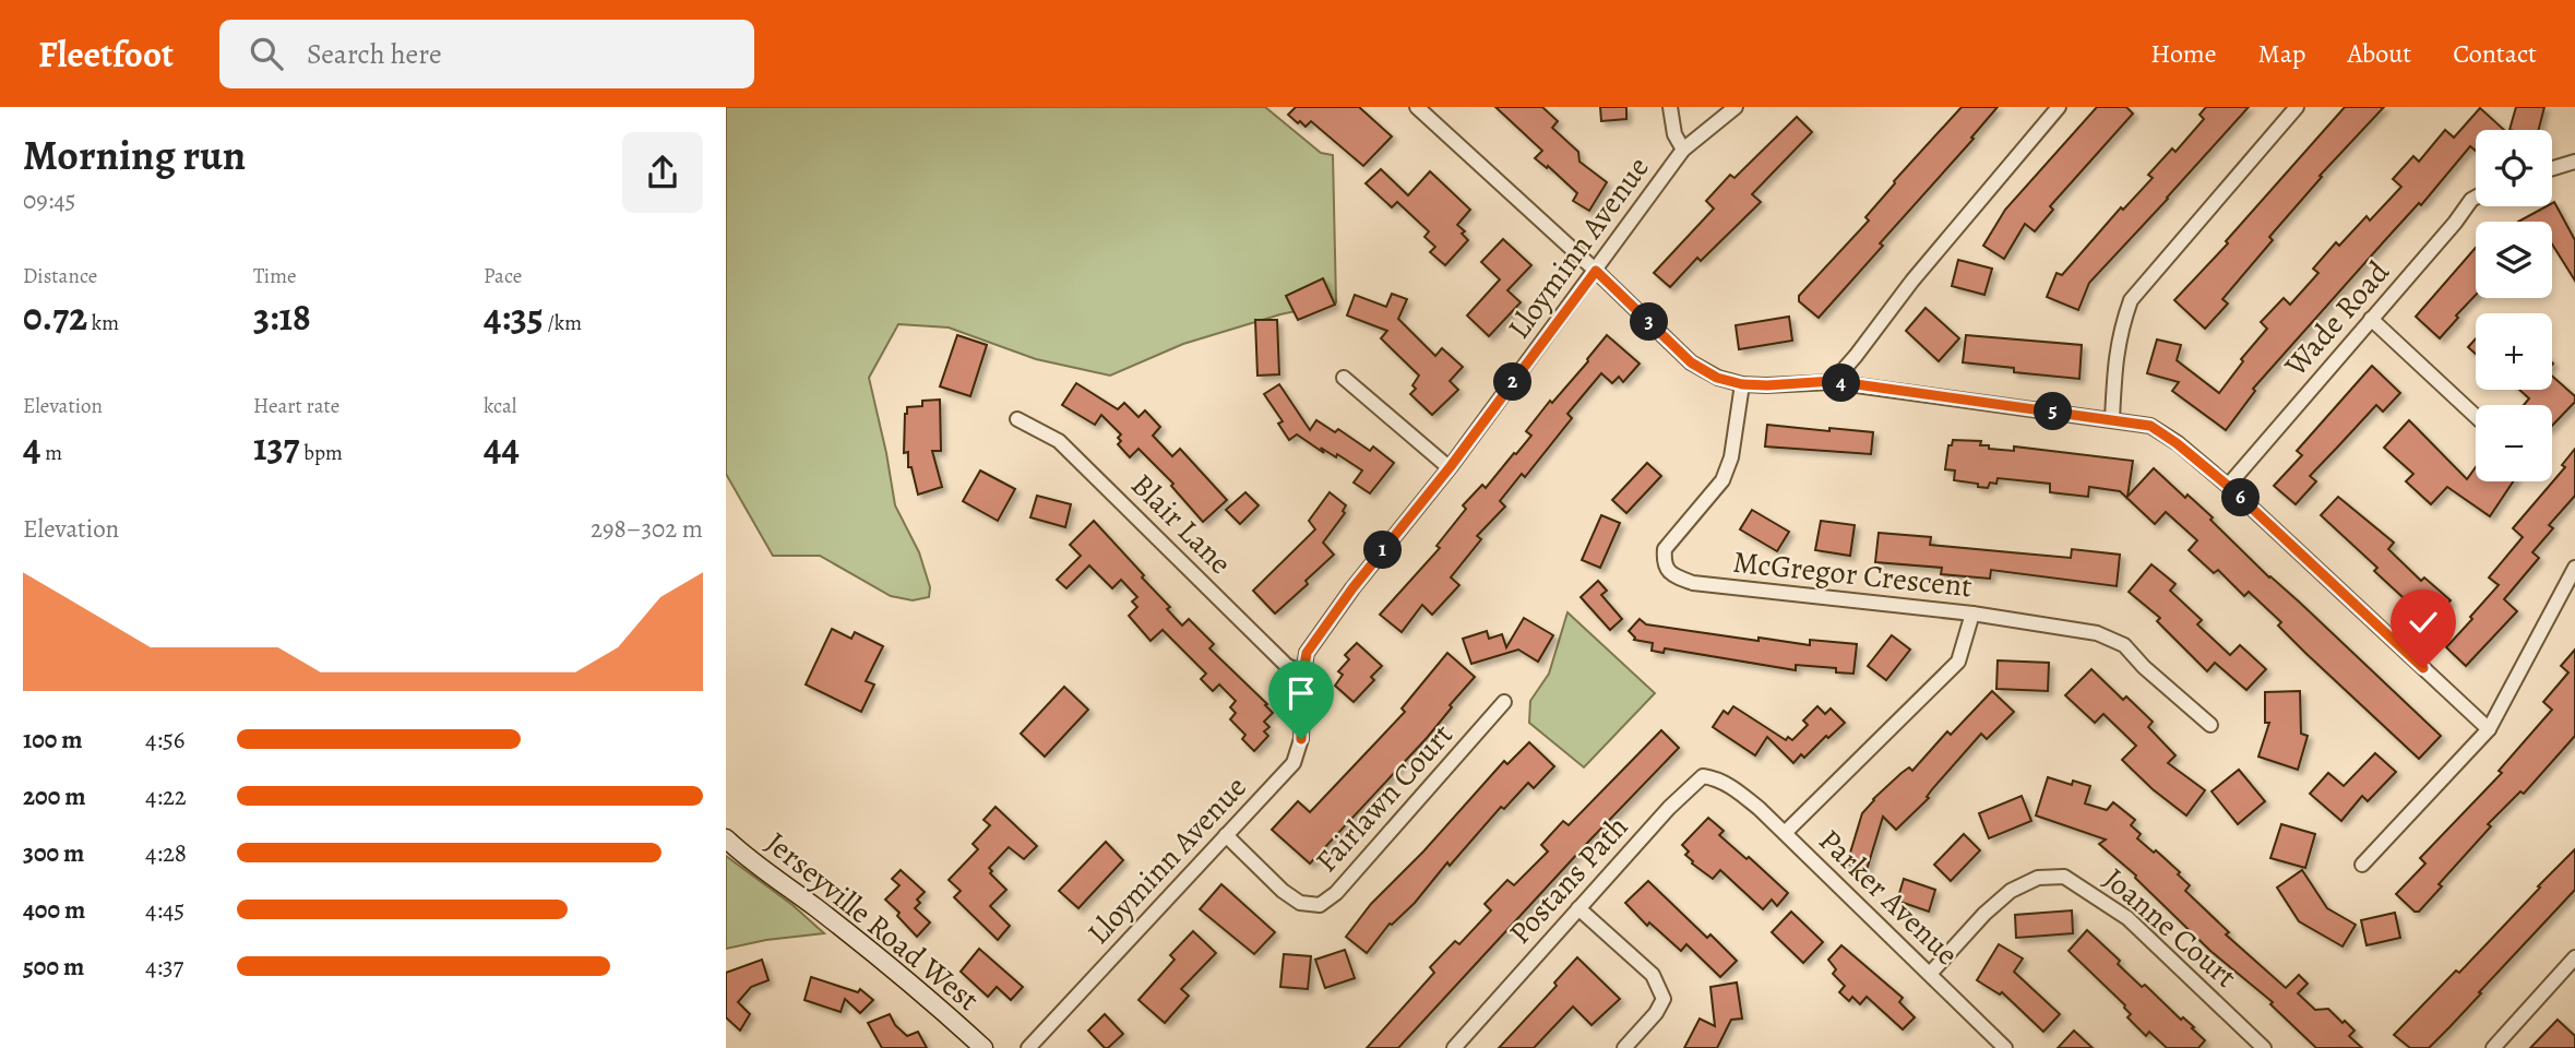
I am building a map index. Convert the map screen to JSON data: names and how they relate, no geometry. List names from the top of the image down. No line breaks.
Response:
{"streets":{"main road":["Jerseyville Road West"],"street":["Lloyminn Avenue","Wade Road","Blair Lane","McGregor Crescent","Fairlawn Court","Postans Path","Parker Avenue","Joanne Court"]},"crossings":[["Lloyminn Avenue","Blair Lane"],["Lloyminn Avenue","Fairlawn Court"],["Postans Path","Parker Avenue"],["Parker Avenue","Joanne Court"]],"page":{"header":"Fleetfoot","search":"Search here","nav":["Home","Map","About","Contact"],"heading":["Morning run","09:45"],"map_buttons":["+","−"],"stats":[["Distance","0.72 km"],["Time","3:18"],["Pace","4:35 /km"],["Elevation","4 m"],["Heart rate","137 bpm"],["kcal","44"]],"pins":["3","2","4","5","6","1"],"chart":["Elevation","298–302 m"],"list":[{"name":"100 m","note":"4:56"},{"name":"200 m","note":"4:22"},{"name":"300 m","note":"4:28"},{"name":"400 m","note":"4:45"},{"name":"500 m","note":"4:37"}]}}
